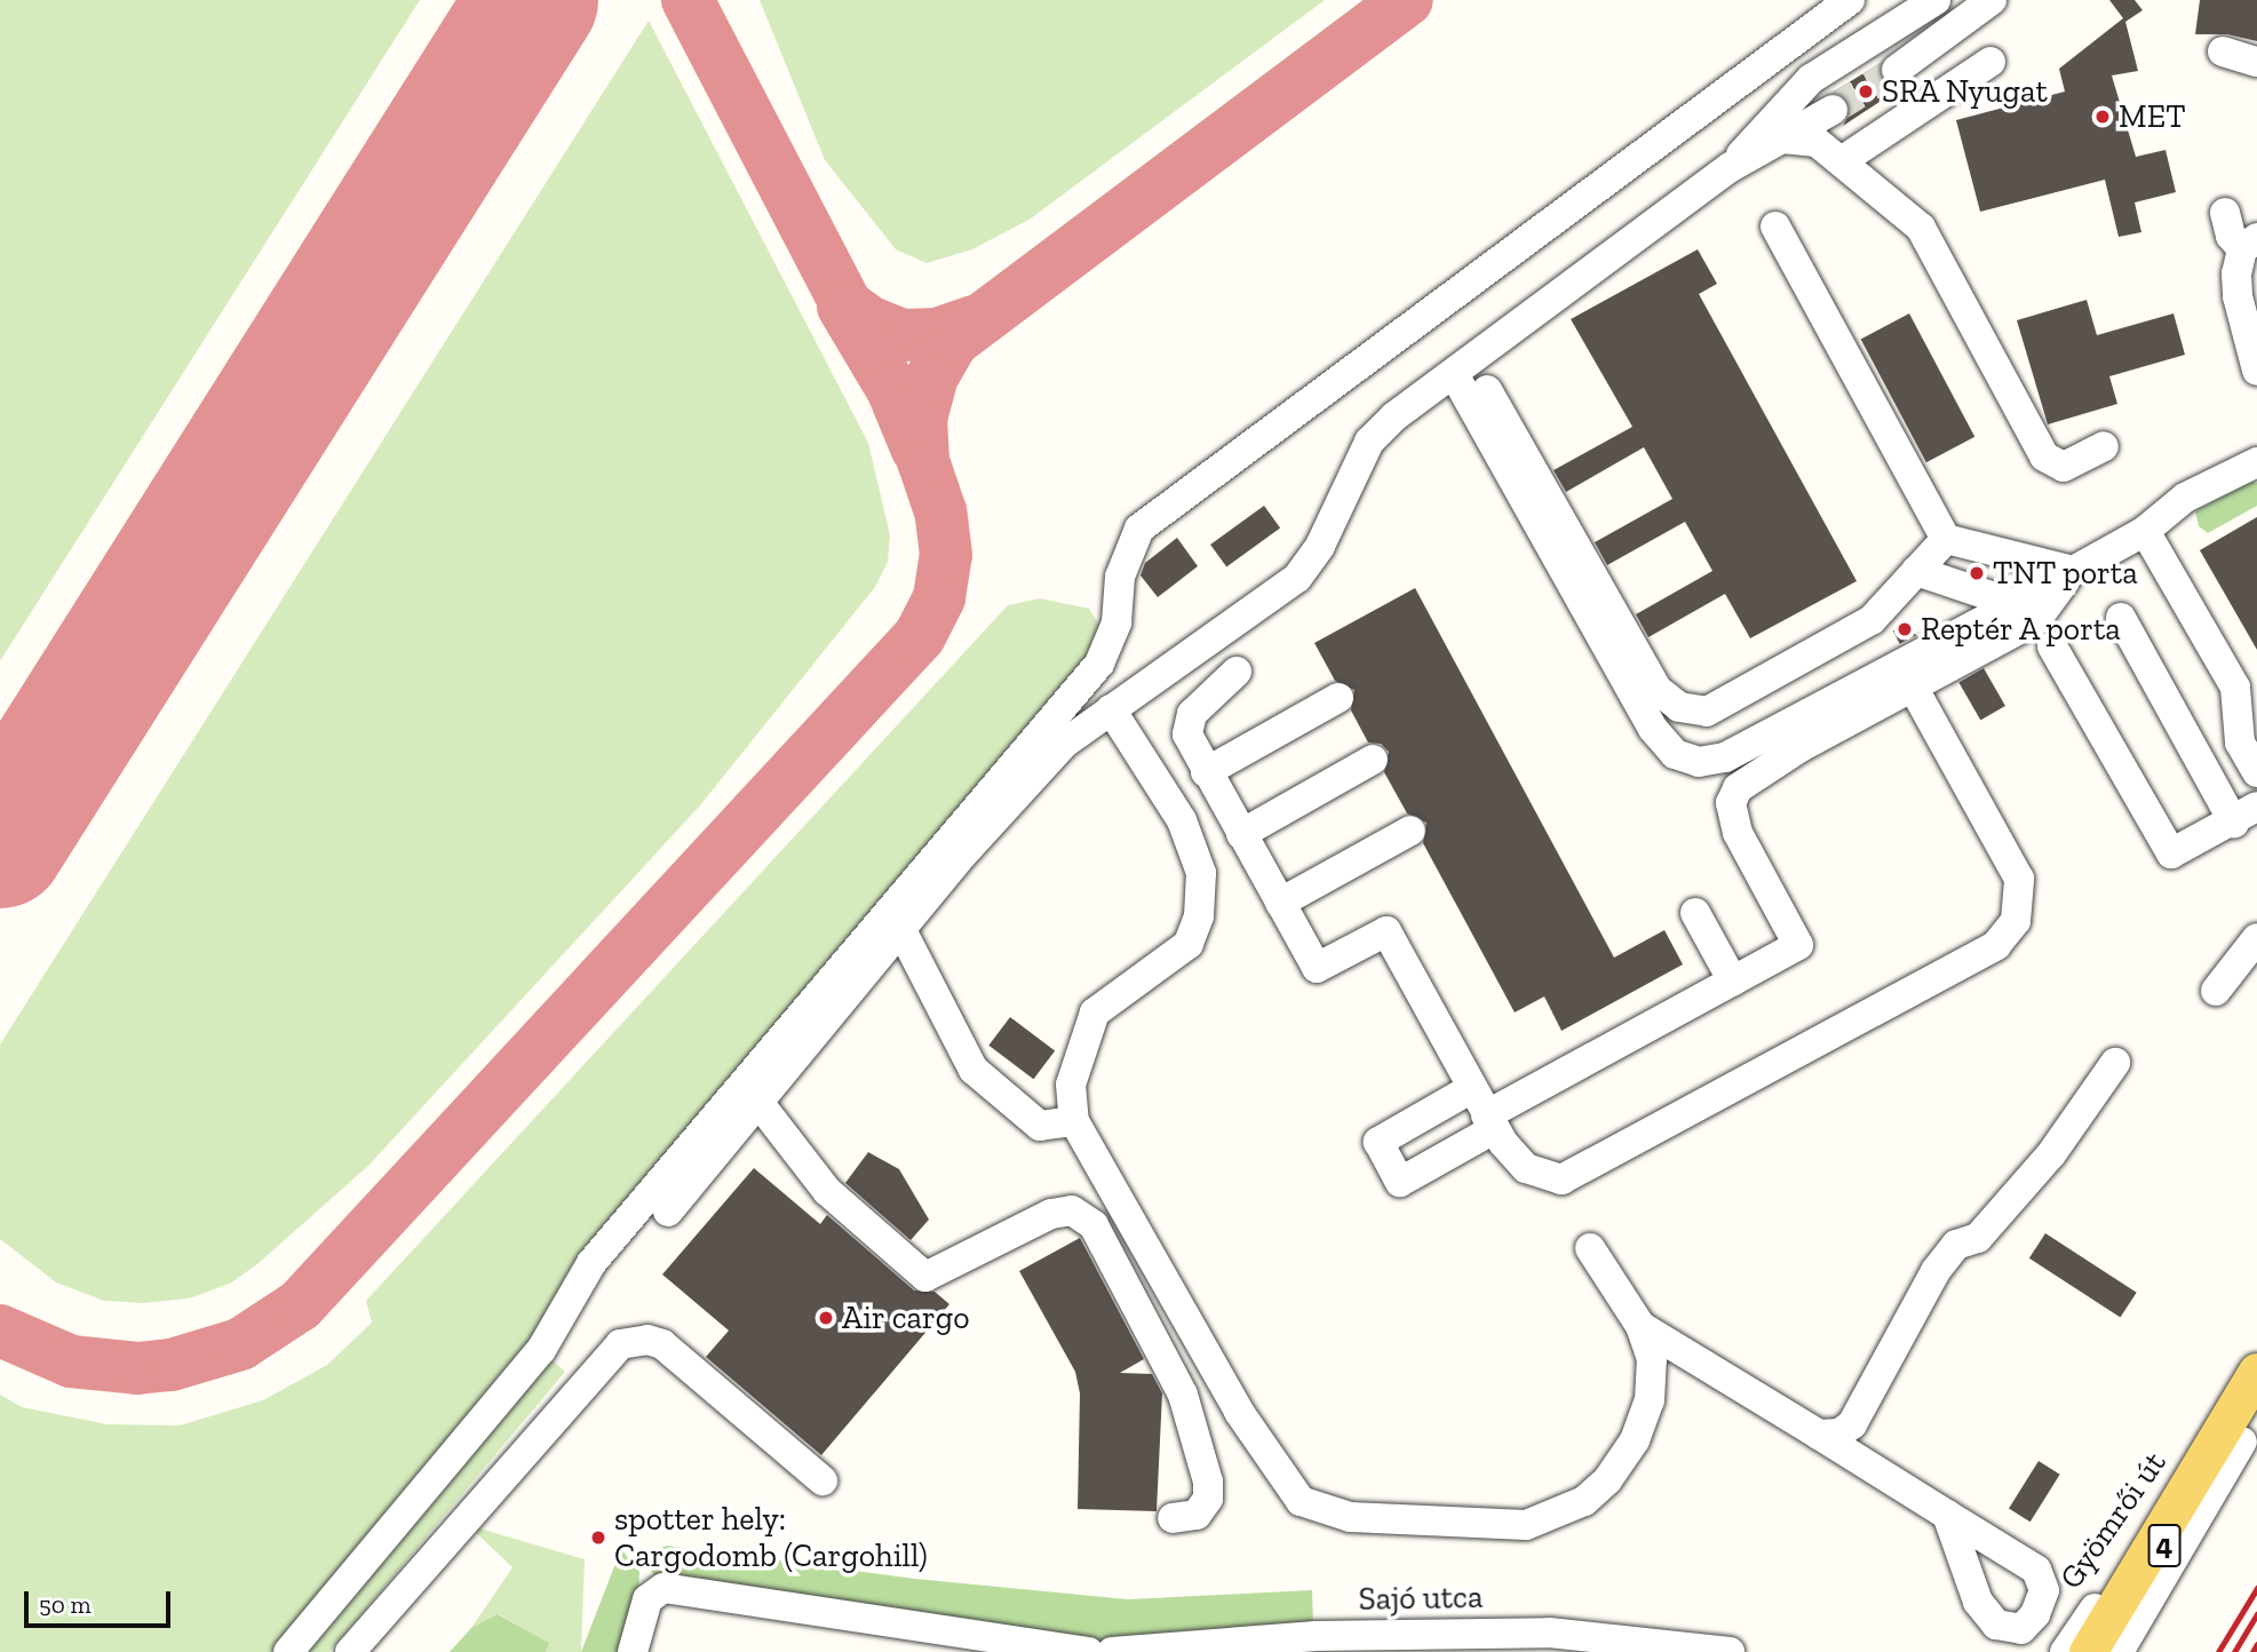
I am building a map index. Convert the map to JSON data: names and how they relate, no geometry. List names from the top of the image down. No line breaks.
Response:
{"streets":{"main road":["4"],"street":["Gyömrői út","Sajó utca"]},"crossings":[["Gyömrői út","4"]],"places":["SRA Nyugat","MET","TNT porta","Reptér A porta","Air cargo","spotter hely: Cargodomb (Cargohill)"],"scale_bar":"50 m"}
